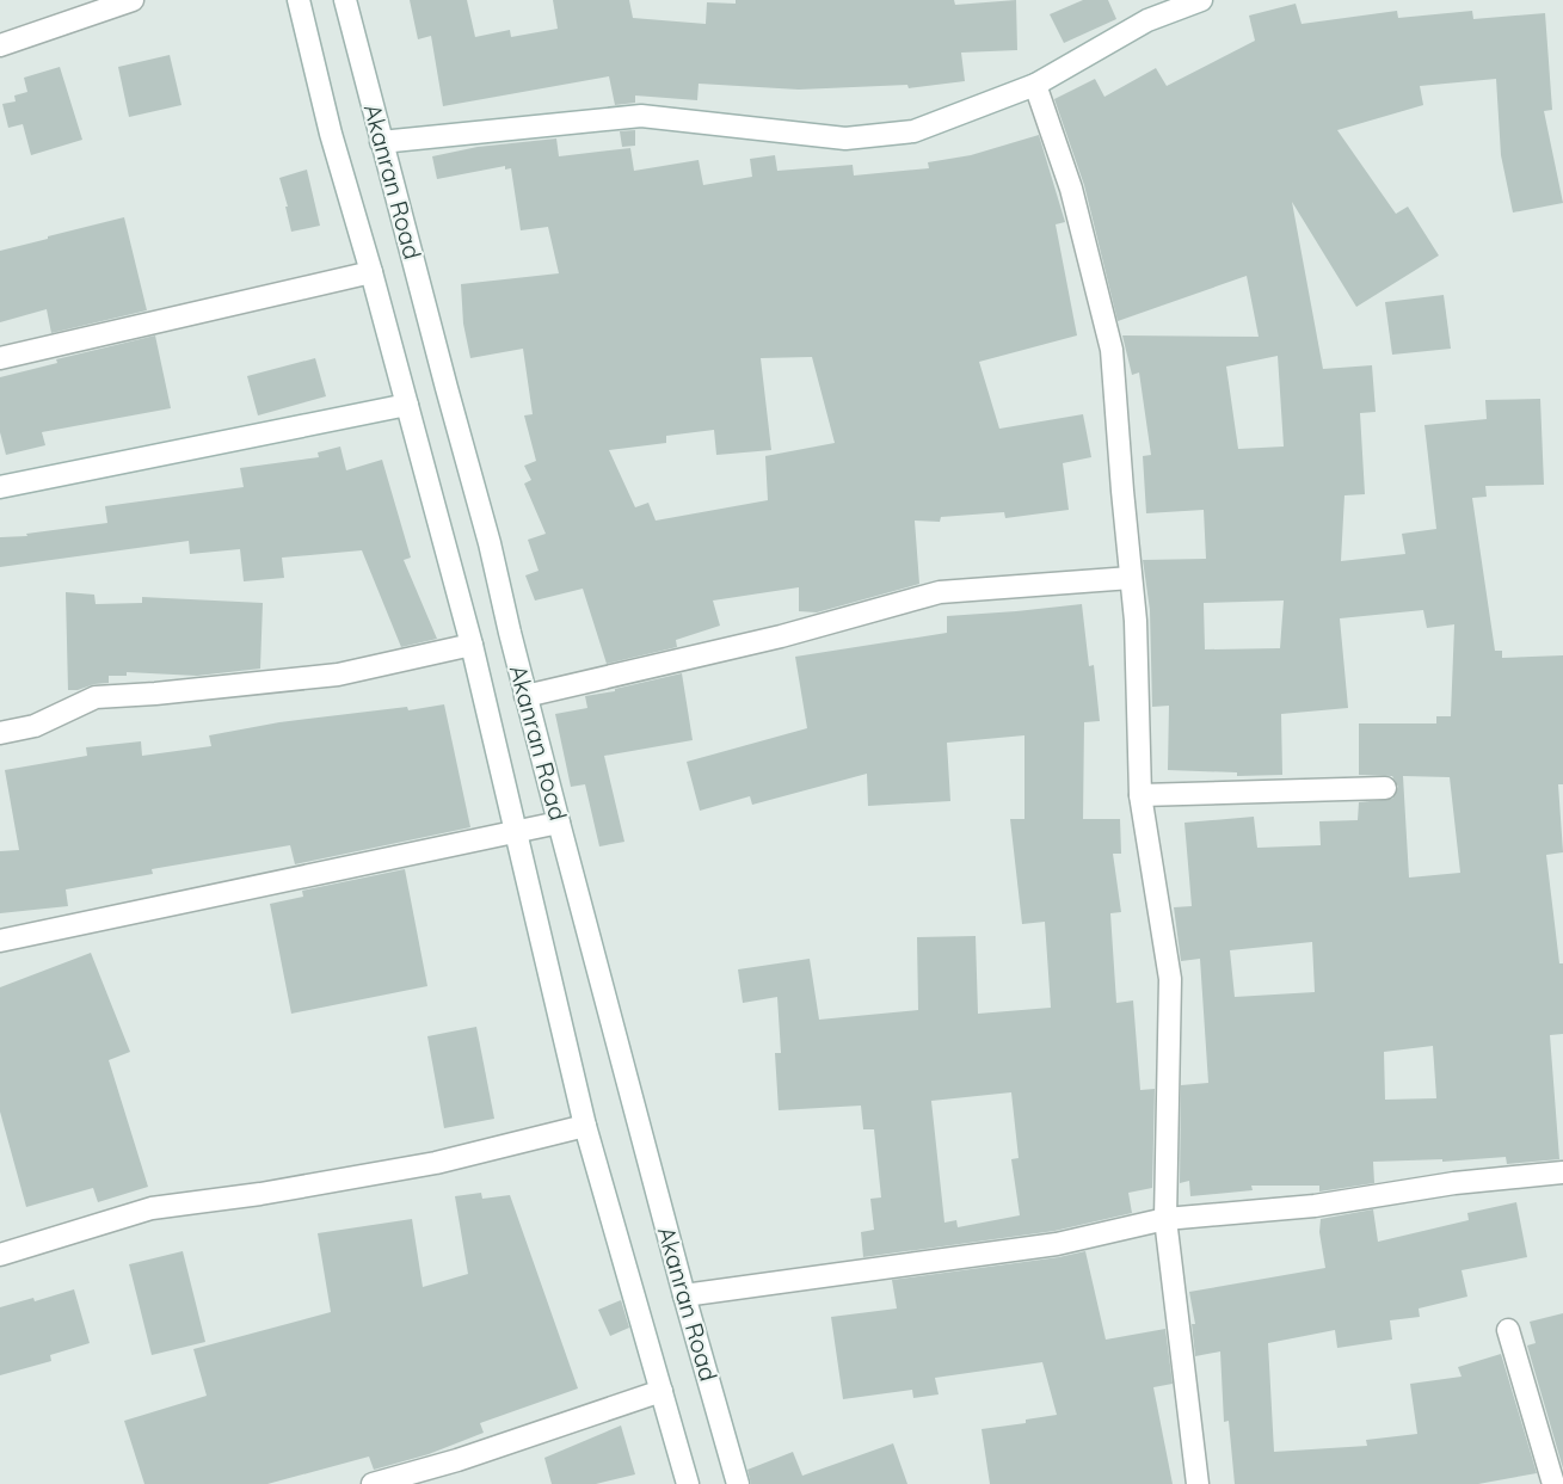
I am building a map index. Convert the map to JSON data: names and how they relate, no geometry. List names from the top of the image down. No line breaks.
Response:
{"streets":{"street":["Akanran Road"]}}
